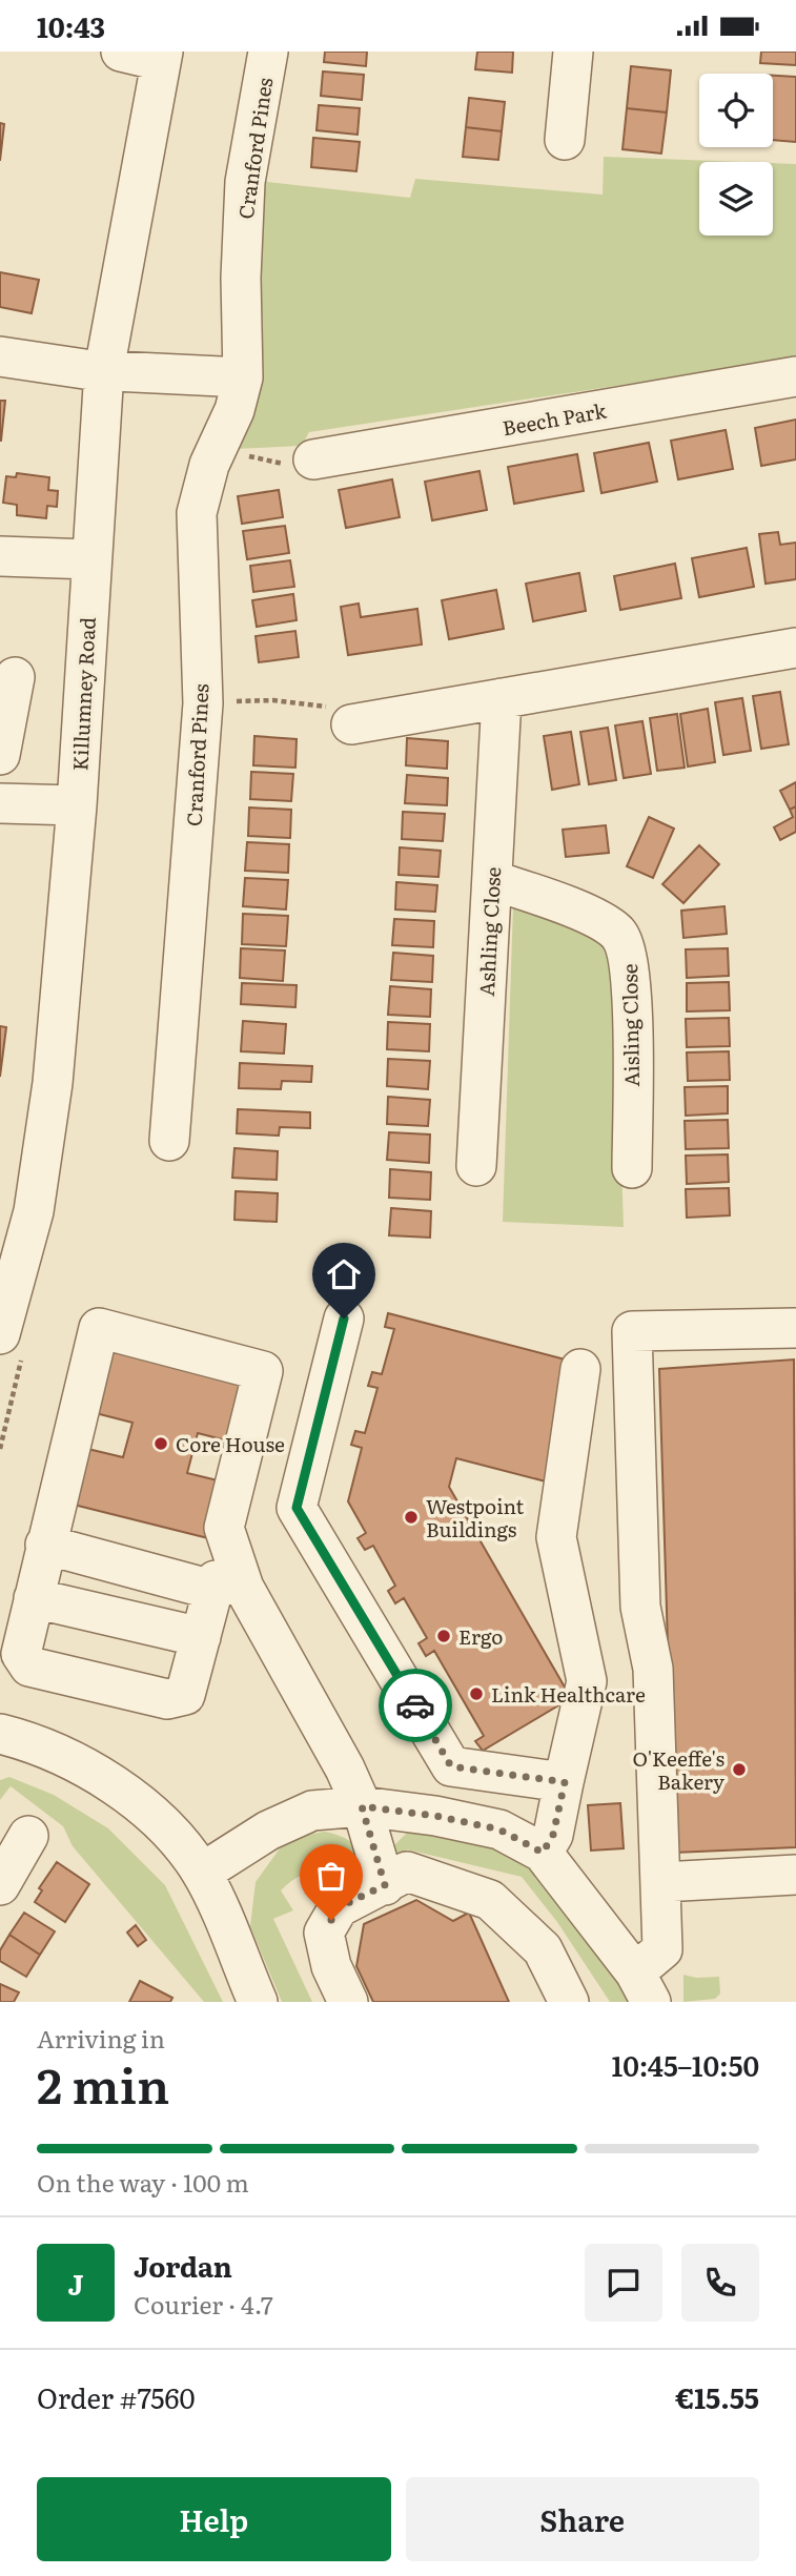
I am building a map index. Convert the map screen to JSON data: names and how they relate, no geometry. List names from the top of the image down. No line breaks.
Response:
{"streets":{"street":["Cranford Pines","Beech Park","Killumney Road","Ashling Close","Aisling Close"]},"crossings":[["Ashling Close","Aisling Close"]],"places":["Core House","Westpoint Buildings","Ergo","Link Healthcare","O'Keeffe's Bakery"],"page":{"status":"10:43","heading":["2 min","Arriving in","10:45–10:50"],"panel":["Jordan","Courier · 4.7","Order #7560","€15.55"],"bar":"On the way · 100 m","round":"J","buttons":["Help","Share"]}}
